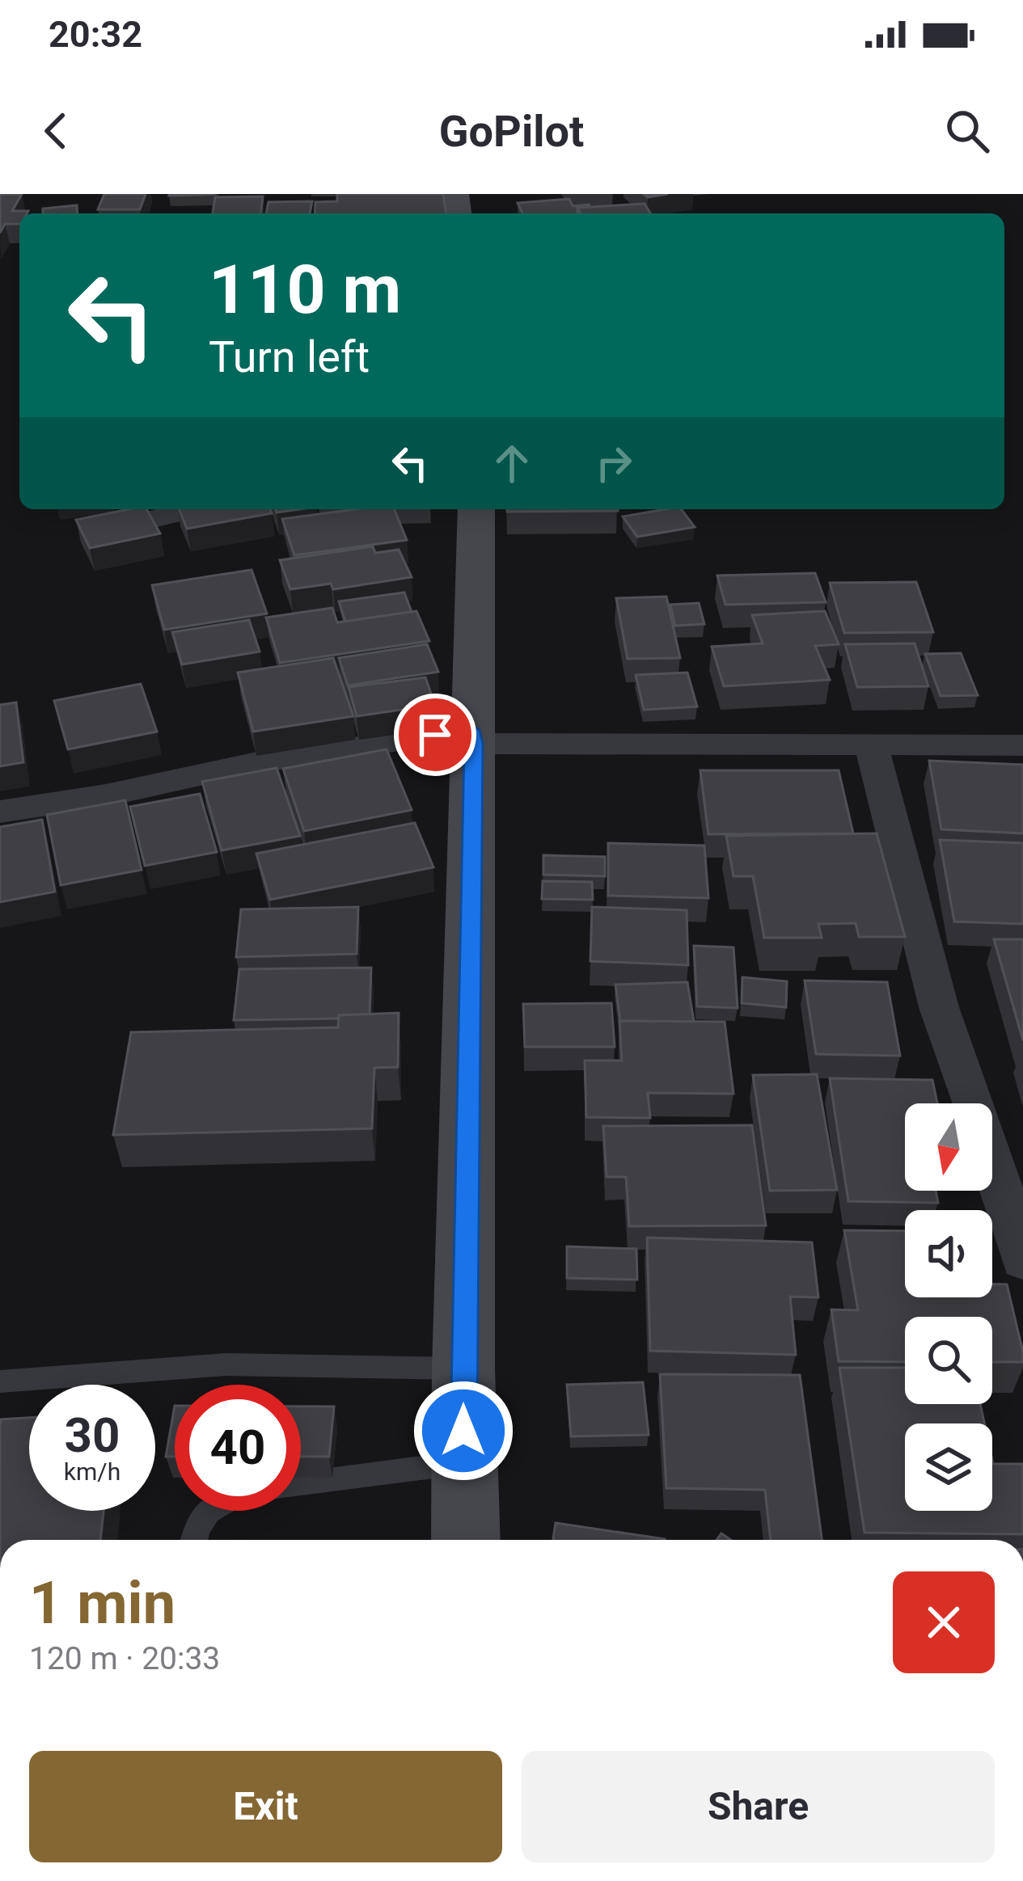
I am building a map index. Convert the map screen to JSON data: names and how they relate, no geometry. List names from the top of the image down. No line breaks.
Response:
{"north":"bottom","page":{"status":"20:32","header":"GoPilot","turn":["110 m","Turn left"],"speed":"30 km/h","limit":"40","heading":["1 min","120 m · 20:33"],"buttons":["Exit","Share"]}}
